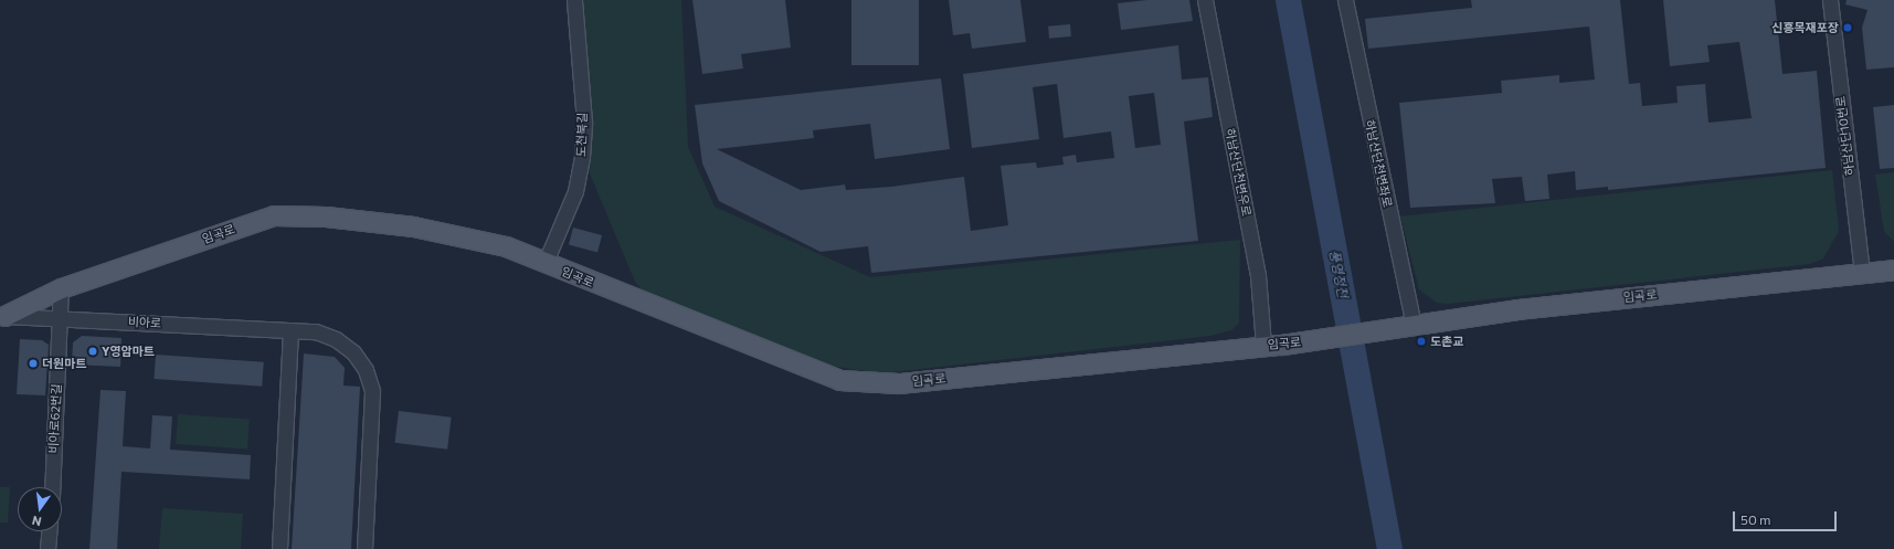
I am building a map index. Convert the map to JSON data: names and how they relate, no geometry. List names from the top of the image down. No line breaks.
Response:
{"streets":{"main road":["임곡로"],"street":["도천북길","하남산단10번로","하남산단천변좌로","하남산단천변우로","비아로","비아로62번길"]},"crossings":[["도천북길","임곡로"],["하남산단10번로","임곡로"],["하남산단천변좌로","임곡로"],["하남산단천변우로","임곡로"],["임곡로","비아로"],["임곡로","비아로62번길"],["비아로","비아로62번길"]],"water":["풍영정천"],"places":["신흥목재포장","도촌교","Y영암마트","더원마트"],"scale_bar":"50 m","north":"bottom"}
